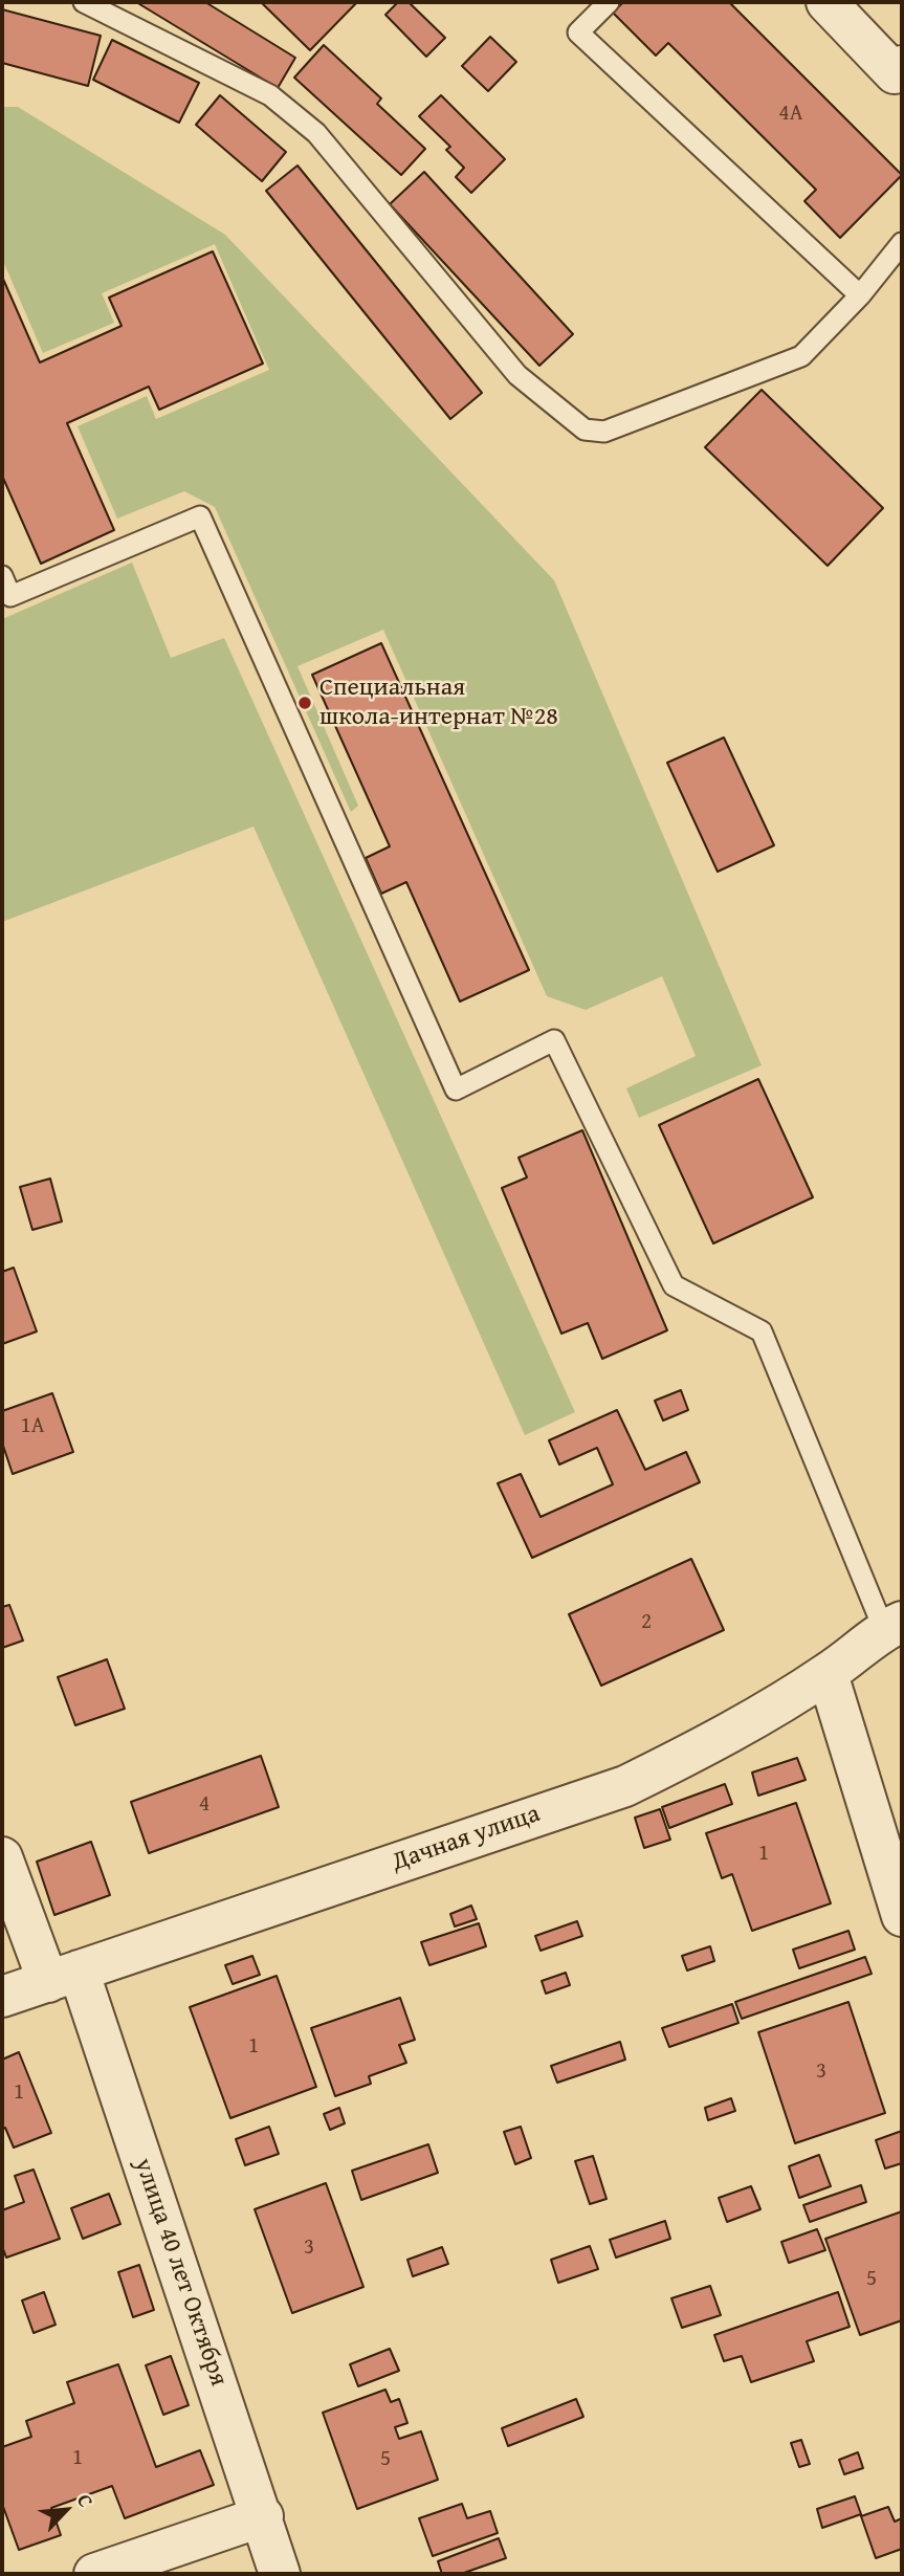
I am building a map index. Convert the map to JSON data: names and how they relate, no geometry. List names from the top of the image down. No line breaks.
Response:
{"streets":{"street":["Дачная улица","улица 40 лет Октября"]},"crossings":[["Дачная улица","улица 40 лет Октября"]],"places":["Специальная школа-интернат №28"],"house_numbers":["4А","1А","2","4","1","1","3","1","3","5","1","5"],"north":"top right"}
